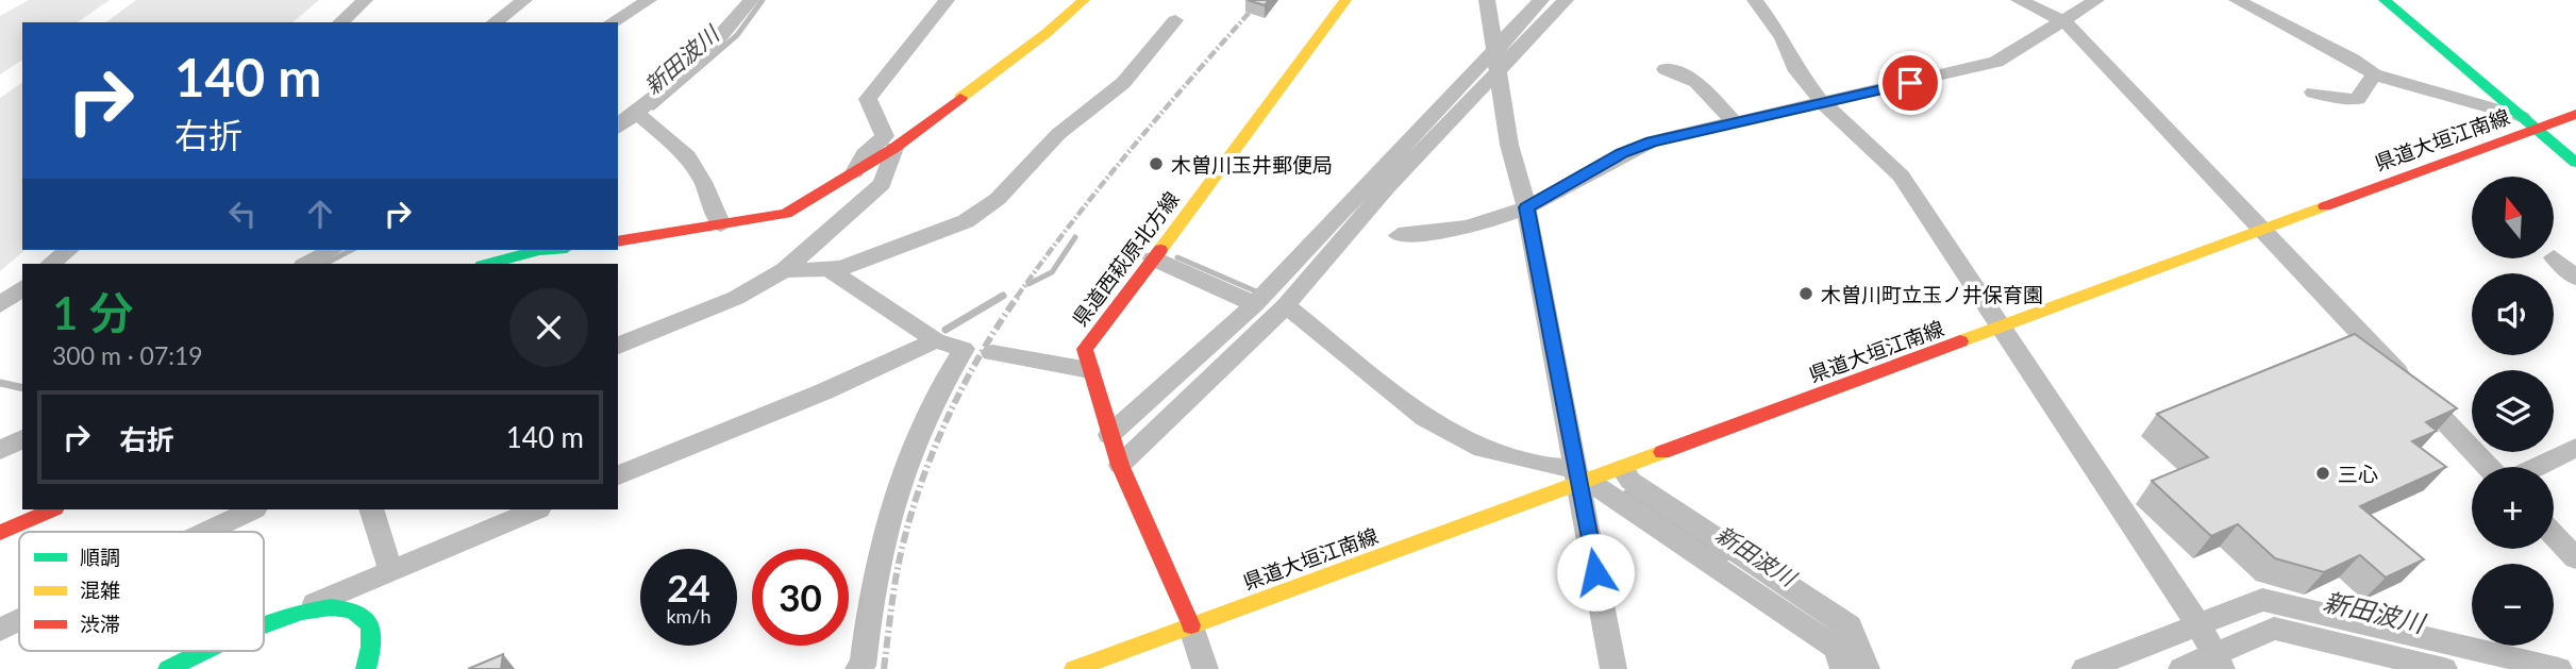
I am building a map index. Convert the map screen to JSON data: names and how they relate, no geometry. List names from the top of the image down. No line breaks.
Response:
{"streets":{"main road":["県道大垣江南線","県道西萩原北方線"]},"crossings":[["県道大垣江南線","県道西萩原北方線"]],"water":["新田波川"],"places":["木曽川玉井郵便局","木曽川町立玉ノ井保育園","三心"],"legend":["順調","混雑","渋滞"],"north":"top","page":{"turn":["140 m","右折"],"map_buttons":["+","−"],"heading":["1 分","300 m · 07:19"],"list":[{"name":"右折","value":"140 m"}],"speed":"24 km/h","limit":"30"}}
